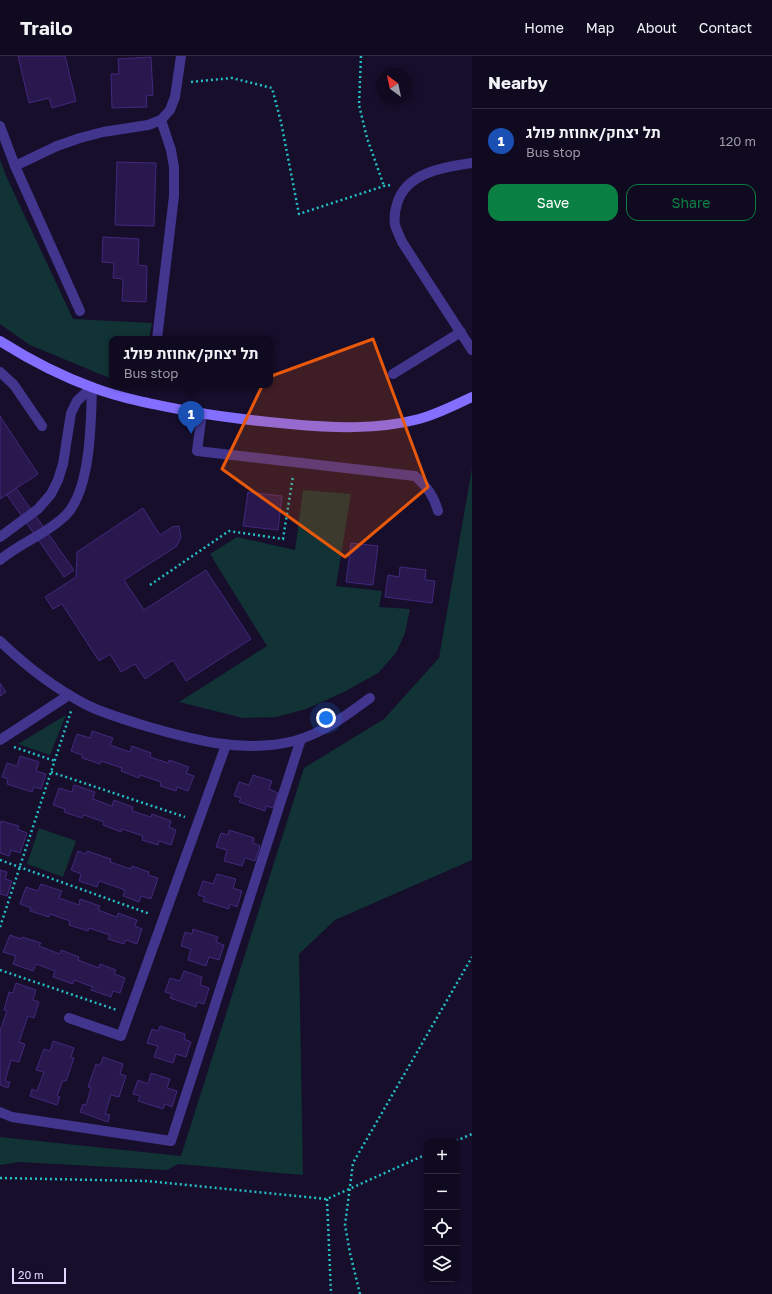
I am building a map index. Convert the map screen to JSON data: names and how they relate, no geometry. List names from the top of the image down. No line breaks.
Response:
{"scale_bar":"20 m","north":"top left","page":{"header":"Trailo","nav":["Home","Map","About","Contact"],"heading":"Nearby","list":[{"mark":"1","name":"תל יצחק/אחוזת פולג","note":"Bus stop","value":"120 m"}],"buttons":["Save","Share"],"popup":["תל יצחק/אחוזת פולג","Bus stop"],"pins":"1","map_buttons":["+","−"],"scale":"20 m"}}
